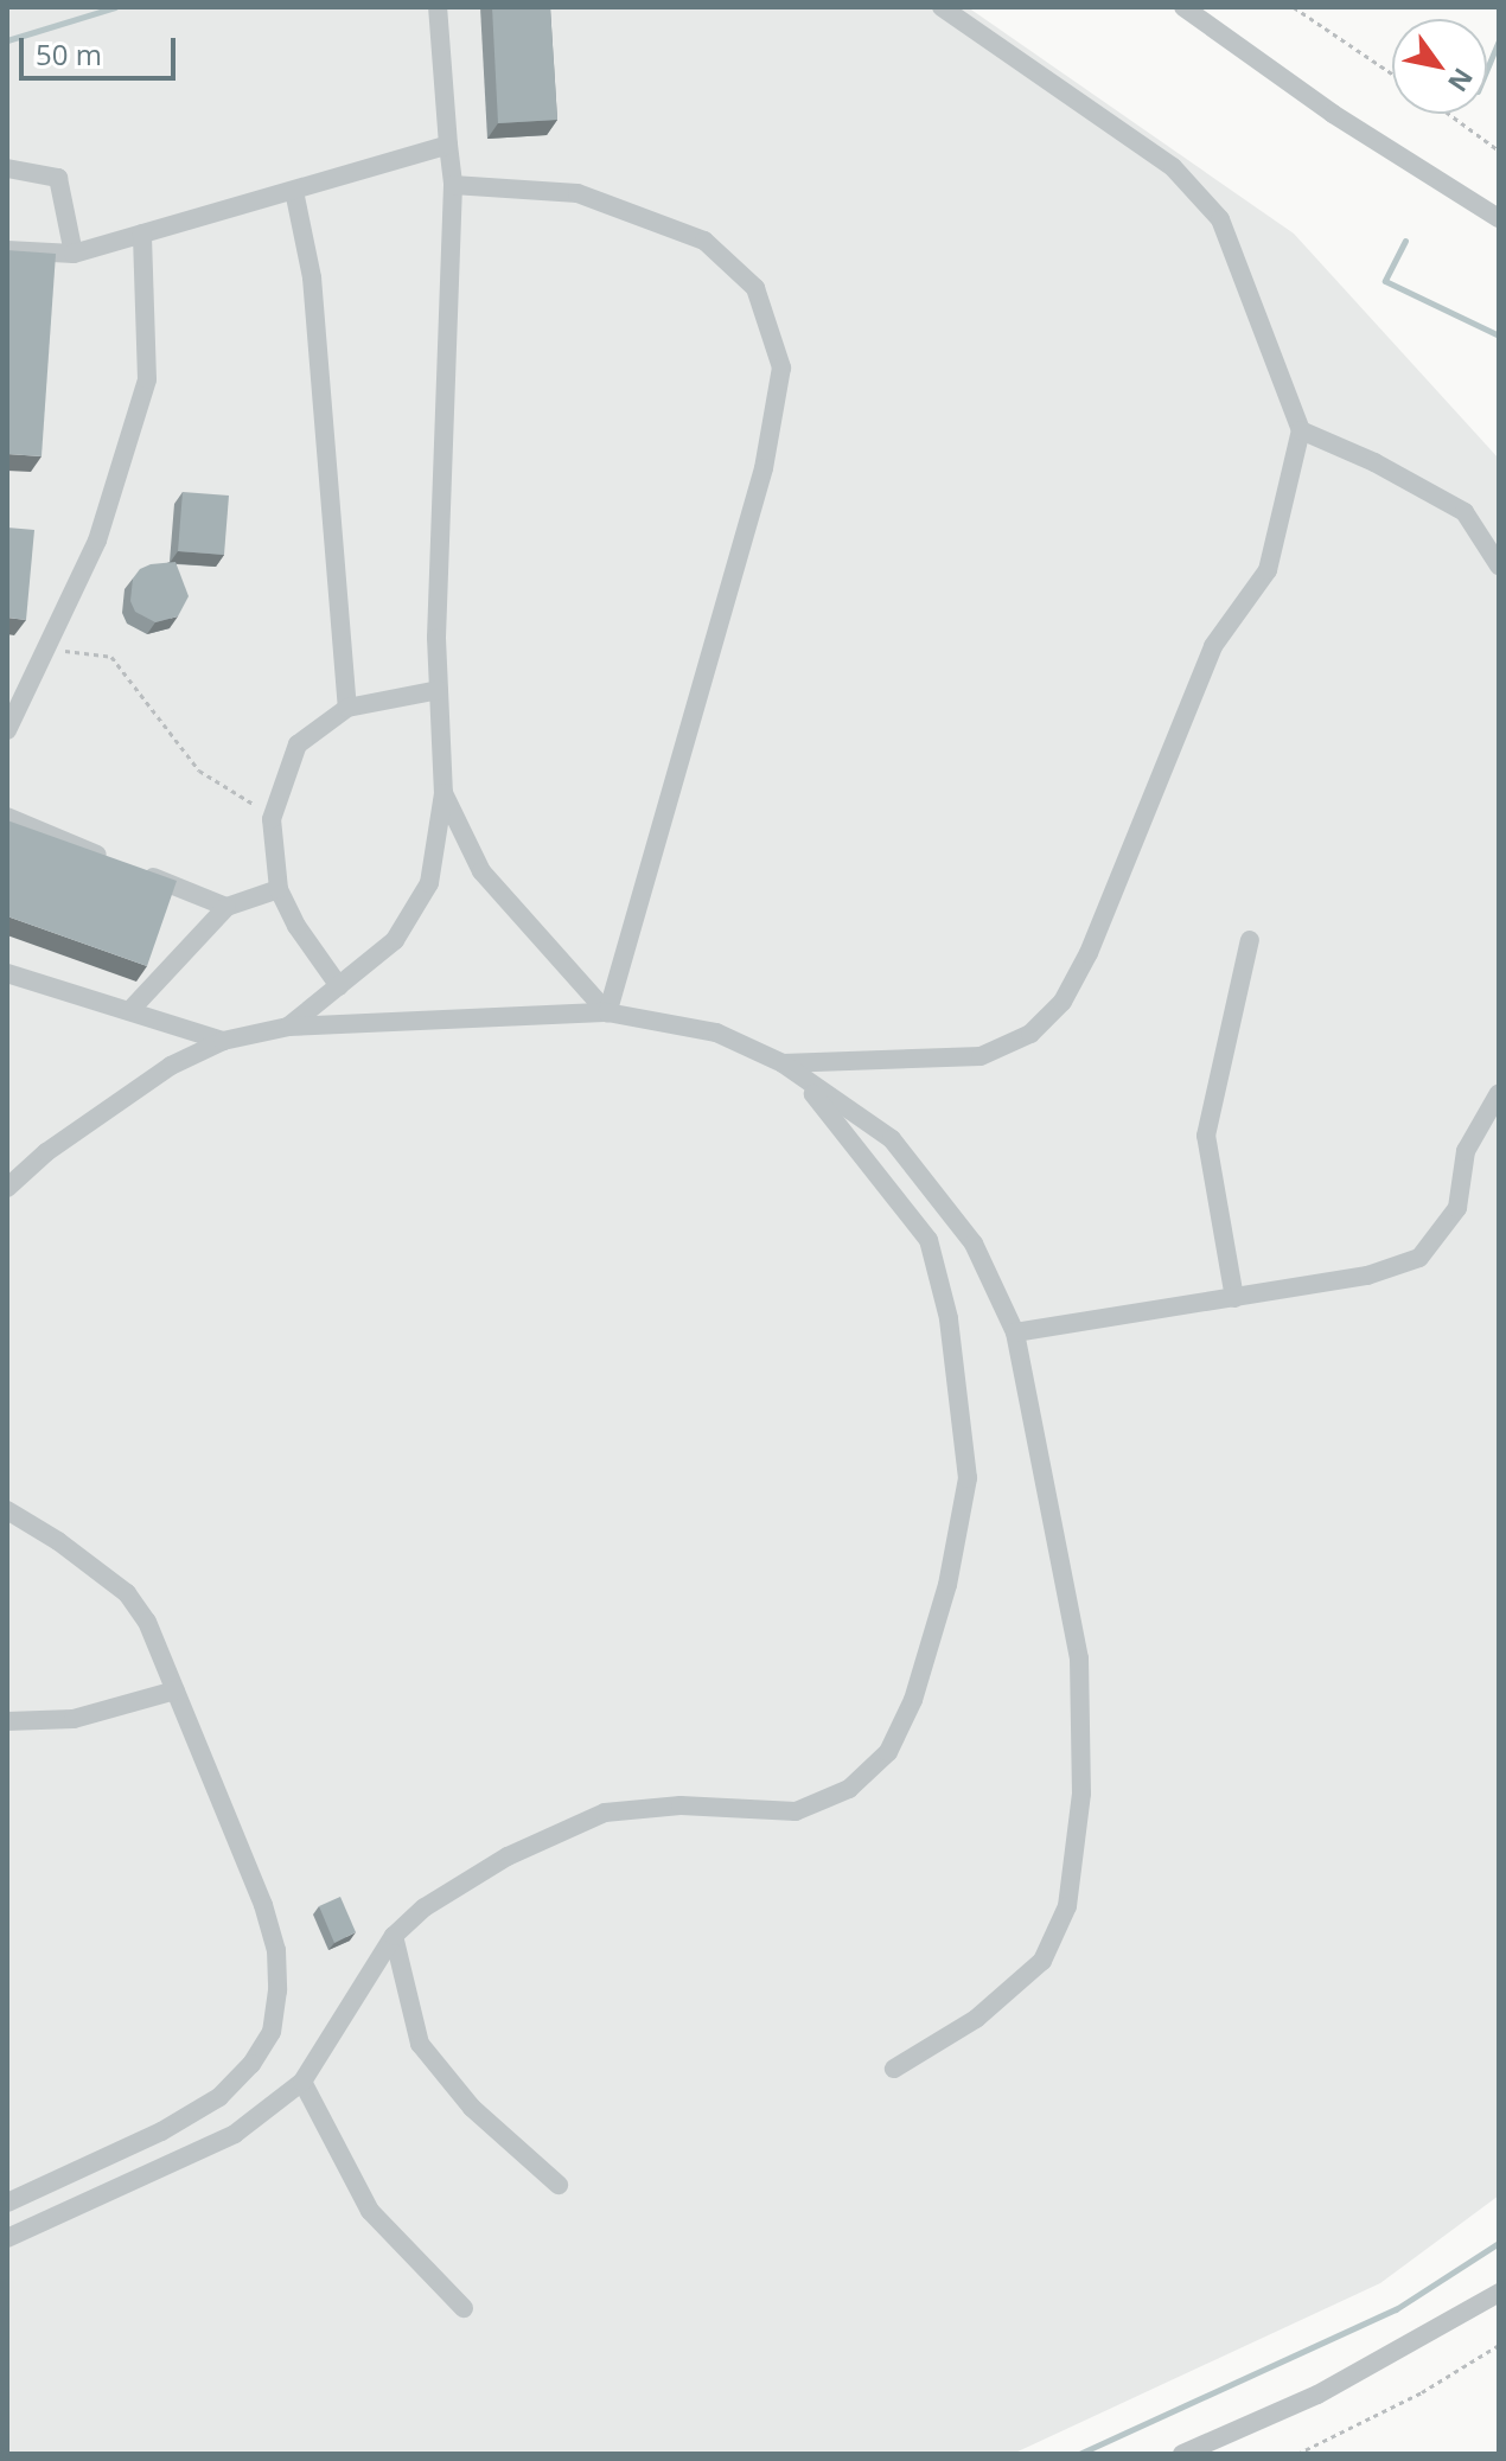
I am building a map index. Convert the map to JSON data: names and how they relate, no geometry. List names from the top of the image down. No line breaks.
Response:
{"scale_bar":"50 m","north":"bottom right"}
